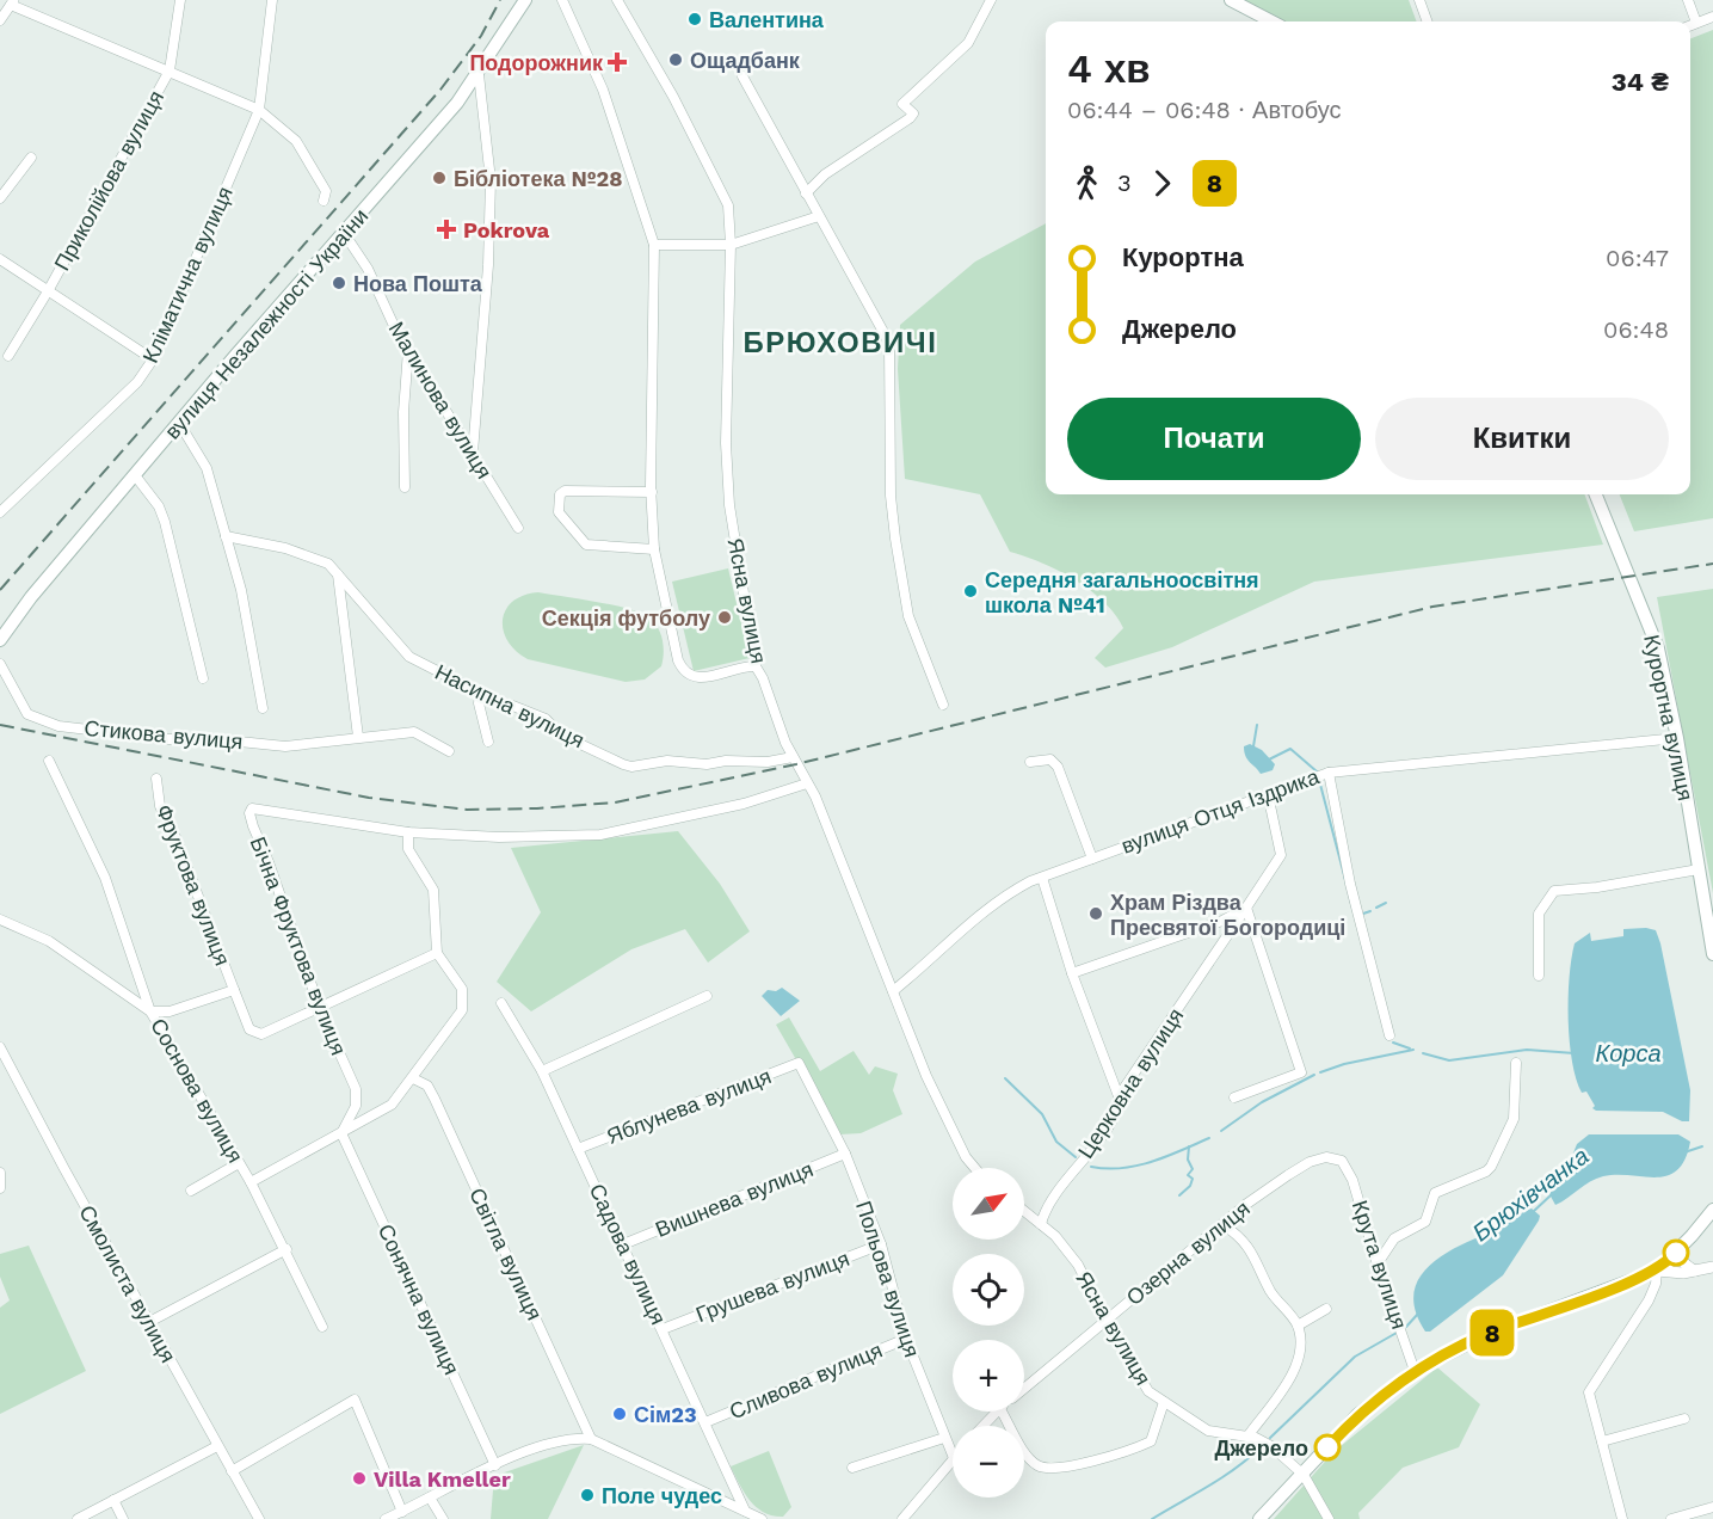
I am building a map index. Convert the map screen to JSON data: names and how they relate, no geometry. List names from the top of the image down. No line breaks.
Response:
{"streets":{"main road":["вулиця Незалежності України","Курортна вулиця"],"street":["Приколійова вулиця","Кліматична вулиця","Малинова вулиця","Ясна вулиця","Насипна вулиця","Стикова вулиця","вулиця Отця Іздрика","Фруктова вулиця","Бічна Фруктова вулиця","Церковна вулиця","Соснова вулиця","Яблунева вулиця","Вишнева вулиця","Озерна вулиця","Світла вулиця","Садова вулиця","Крута вулиця","Польова вулиця","Смолиста вулиця","Грушева вулиця","Сонячна вулиця","Сливова вулиця"]},"crossings":[["вулиця Незалежності України","Малинова вулиця"],["Ясна вулиця","Насипна вулиця"],["Ясна вулиця","вулиця Отця Іздрика"],["Ясна вулиця","Церковна вулиця"],["Ясна вулиця","Озерна вулиця"],["Курортна вулиця","вулиця Отця Іздрика"],["вулиця Отця Іздрика","Церковна вулиця"],["Фруктова вулиця","Бічна Фруктова вулиця"],["Фруктова вулиця","Соснова вулиця"],["Бічна Фруктова вулиця","Сонячна вулиця"],["Яблунева вулиця","Садова вулиця"],["Яблунева вулиця","Польова вулиця"],["Вишнева вулиця","Садова вулиця"],["Вишнева вулиця","Польова вулиця"],["Озерна вулиця","Крута вулиця"],["Садова вулиця","Грушева вулиця"],["Садова вулиця","Сливова вулиця"],["Польова вулиця","Грушева вулиця"],["Польова вулиця","Сливова вулиця"]],"districts":["БРЮХОВИЧІ"],"water":["Корса","Брюхівчанка"],"places":{"other":["Валентина","Ощадбанк","Бібліотека №28","Нова Пошта","Середня загальноосвітня школа №41","Секція футболу","Храм Різдва Пресвятої Богородиці","Сім23","Джерело","Villa Kmeller","Поле чудес"],"health":["Подорожник","Pokrova"]},"lines":["bus line 8"],"north":"top right","page":{"on_map":"8","heading":["4 хв","06:44 – 06:48 · Автобус","34 ₴"],"legs":["3","8"],"list":[{"name":"Курортна","value":"06:47"},{"name":"Джерело","value":"06:48"}],"buttons":["Почати","Квитки"],"map_buttons":["+","−"]}}
